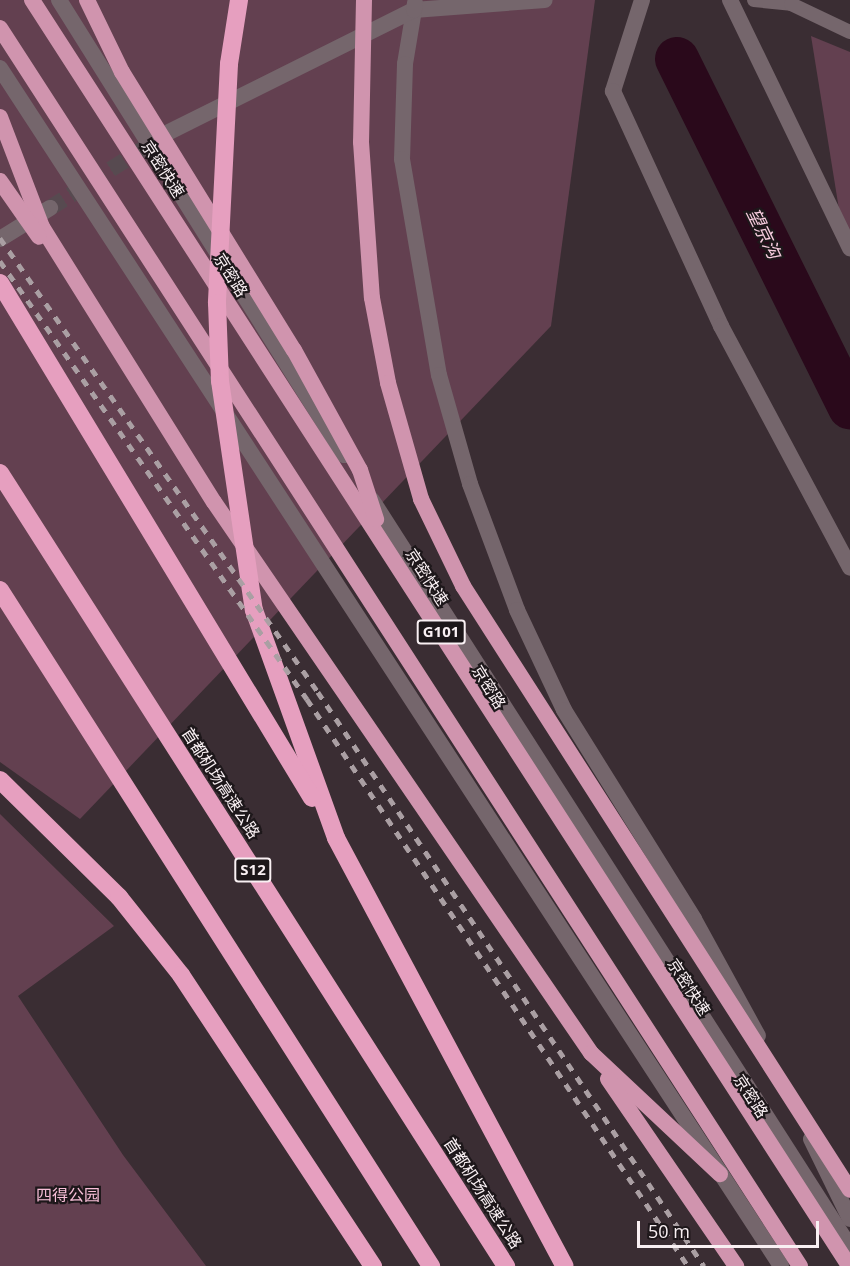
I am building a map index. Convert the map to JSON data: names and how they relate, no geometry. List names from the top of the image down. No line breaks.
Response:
{"streets":{"highway":["京密快速","G101","首都机场高速公路","S12"],"main road":["京密路"]},"water":["望京沟"],"parks":["四得公园"],"scale_bar":"50 m"}
